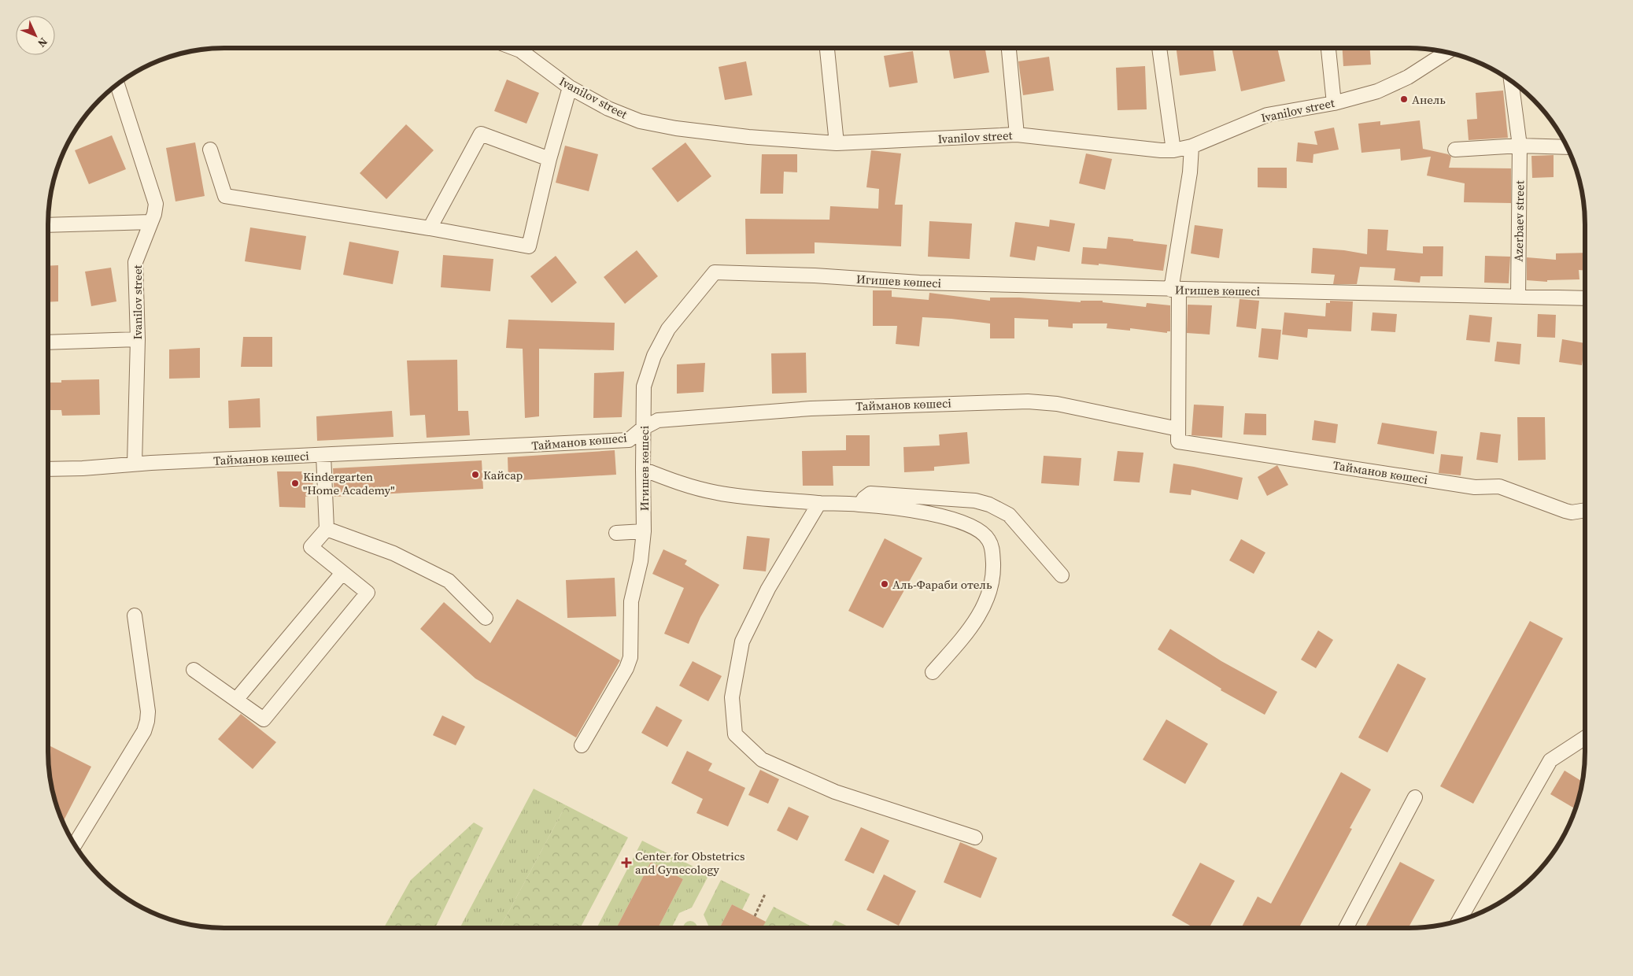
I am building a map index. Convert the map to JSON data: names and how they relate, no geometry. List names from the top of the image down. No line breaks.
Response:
{"streets":{"street":["Ivanilov street","Azerbaev street","Игишев көшесі","Тайманов көшесі"]},"crossings":[["Ivanilov street","Тайманов көшесі"],["Azerbaev street","Игишев көшесі"],["Игишев көшесі","Тайманов көшесі"]],"places":{"other":["Анель","Кайсар","Kindergarten \"Home Academy\"","Аль-Фараби отель"],"health":["Center for Obstetrics and Gynecology"]},"north":"bottom right"}
